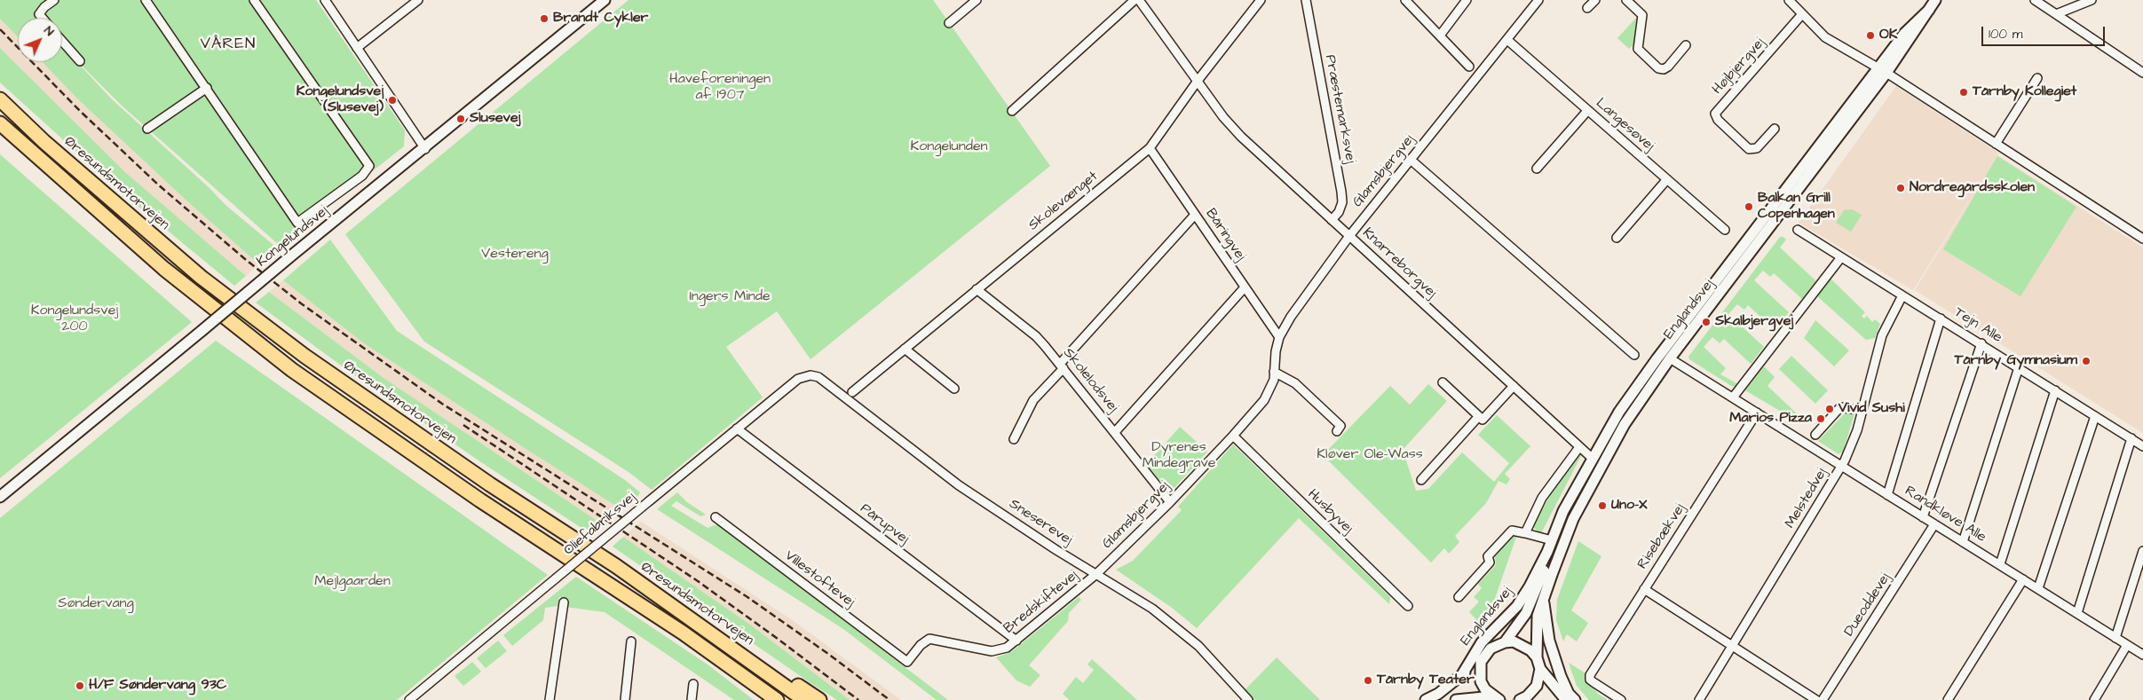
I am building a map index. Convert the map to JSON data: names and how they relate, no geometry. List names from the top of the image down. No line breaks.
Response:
{"streets":{"highway":["Øresundsmotorvejen"],"street":["Højbjergvej","Præstemarksvej","Langesøvej","Glamsbjergvej","Skolevænget","Båringvej","Kongelundsvej","Knarreborgvej","Englandsvej","Tejn Alle","Skolelodsvej","Melstedvej","Husbyvej","Randkløve Alle","Sneserevej","Oliefabriksvej","Pårupvej","Risebækvej","Villestoftevej","Bredskiftevej","Dueoddevej"]},"crossings":[["Præstemarksvej","Knarreborgvej"],["Langesøvej","Glamsbjergvej"],["Glamsbjergvej","Båringvej"],["Glamsbjergvej","Knarreborgvej"],["Glamsbjergvej","Skolelodsvej"],["Glamsbjergvej","Husbyvej"],["Glamsbjergvej","Sneserevej"],["Glamsbjergvej","Bredskiftevej"],["Skolevænget","Båringvej"],["Skolevænget","Knarreborgvej"],["Skolevænget","Skolelodsvej"],["Knarreborgvej","Englandsvej"],["Englandsvej","Randkløve Alle"],["Tejn Alle","Melstedvej"],["Melstedvej","Randkløve Alle"],["Randkløve Alle","Risebækvej"],["Randkløve Alle","Dueoddevej"],["Sneserevej","Oliefabriksvej"],["Sneserevej","Bredskiftevej"],["Oliefabriksvej","Pårupvej"],["Pårupvej","Bredskiftevej"],["Villestoftevej","Bredskiftevej"]],"districts":["VÅREN"],"parks":["Haveforeningen af 1907","Kongelunden","Vestereng","Ingers Minde","Kongelundsvej 200","Dyrenes Mindegrave","Kløver Ole-Wass","Mejlgaarden","Søndervang"],"places":["Brandt Cykler","OK","Tårnby Kollegiet","Kongelundsvej (Slusevej)","Slusevej","Nordregårdsskolen","Balkan Grill Copenhagen","Skalbjergvej","Tårnby Gymnasium","Vivid Sushi","Marios Pizza","Uno-X","Tårnby Teater","H/F Søndervang 93C"],"scale_bar":"100 m","north":"top right"}
